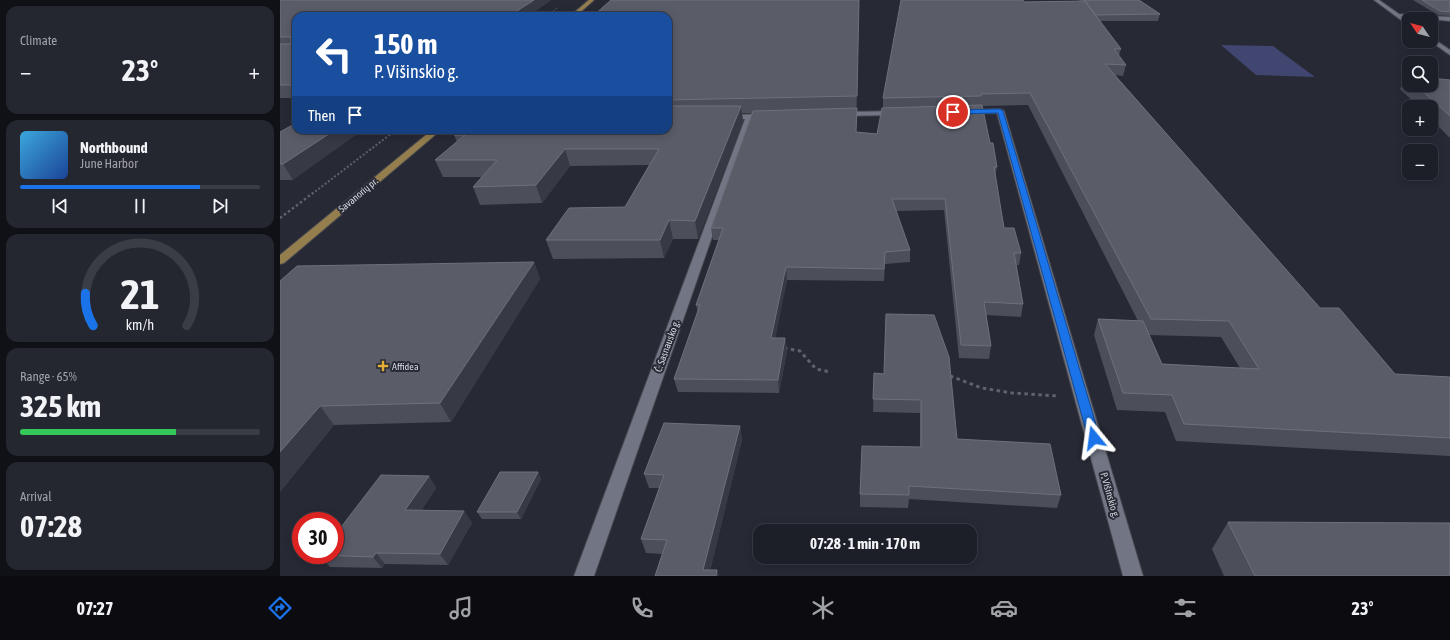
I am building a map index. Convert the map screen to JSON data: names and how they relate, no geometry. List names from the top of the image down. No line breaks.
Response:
{"streets":{"main road":["Savanorių pr."],"street":["Č. Sasnausko g.","P. Višinskio g."]},"places":{"health":["Affidea"]},"north":"top left","page":{"tile":["Climate",["Range · 65%","325 km"],["Arrival","07:28"]],"map_buttons":["+","−"],"turn":["150 m","P. Višinskio g."],"heat":["−","23°","+"],"then":"Then","song":["Northbound","June Harbor"],"limit":"30","trip":"07:28 · 1 min · 170 m","tabs":["07:27","23°"],"gauge":["21","km/h"]}}
